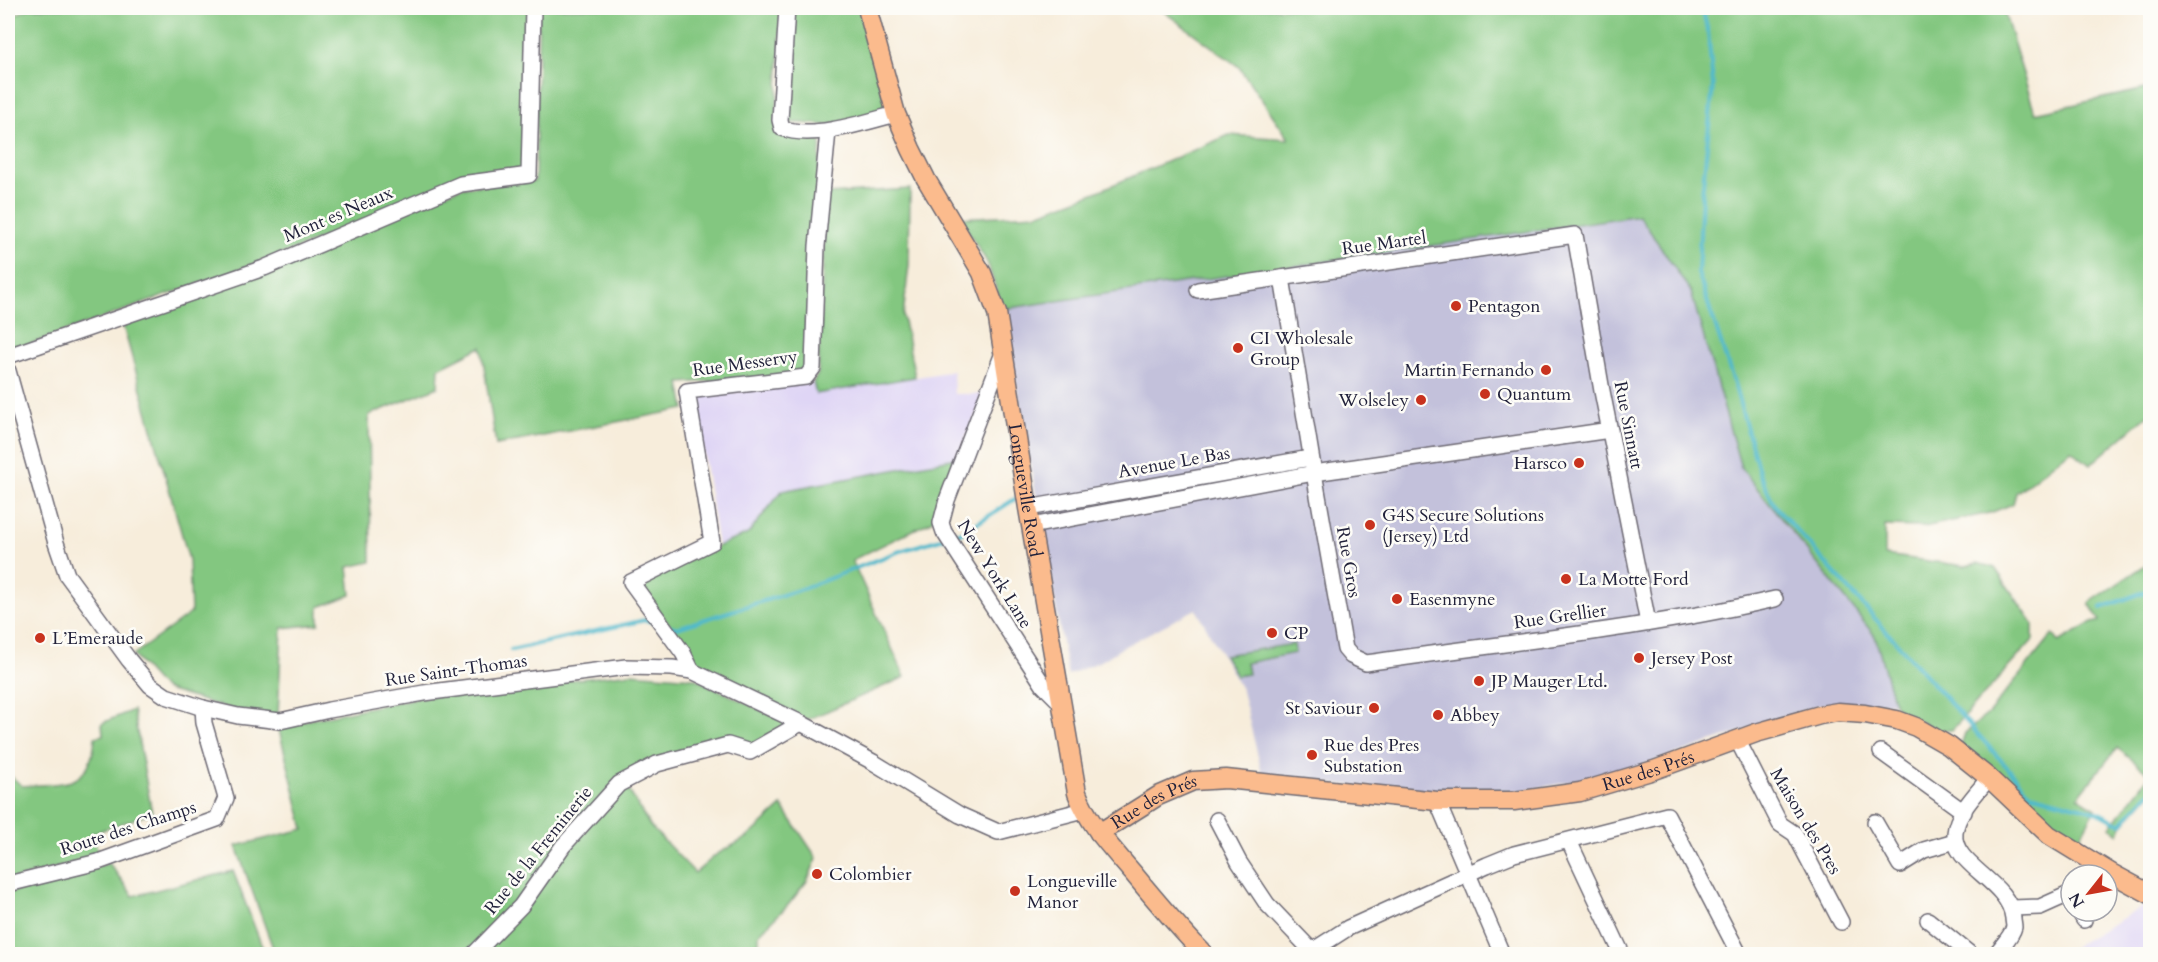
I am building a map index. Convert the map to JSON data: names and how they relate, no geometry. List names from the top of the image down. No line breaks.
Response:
{"streets":{"main road":["Longueville Road","Rue des Prés"],"street":["Mont es Neaux","Rue Martel","Rue Messervy","Rue Sinnatt","Avenue Le Bas","Rue Gros","New York Lane","Rue Grellier","Rue Saint-Thomas","Maison des Pres","Route des Champs","Rue de la Freminerie"]},"crossings":[["Rue Martel","Rue Sinnatt"],["Rue Messervy","Rue Saint-Thomas"],["Rue Sinnatt","Avenue Le Bas"],["Rue Sinnatt","Rue Grellier"],["Avenue Le Bas","Longueville Road"],["Avenue Le Bas","Rue Gros"],["Longueville Road","New York Lane"],["Longueville Road","Rue Saint-Thomas"],["Longueville Road","Rue des Prés"],["Rue Gros","Rue Grellier"],["Rue Saint-Thomas","Route des Champs"],["Rue Saint-Thomas","Rue de la Freminerie"],["Rue des Prés","Maison des Pres"]],"places":["Pentagon","CI Wholesale Group","Martin Fernando","Quantum","Wolseley","Harsco","G4S Secure Solutions (Jersey) Ltd","La Motte Ford","Easenmyne","CP","L’Emeraude","Jersey Post","JP Mauger Ltd.","St Saviour","Abbey","Rue des Pres Substation","Colombier","Longueville Manor"],"north":"bottom left"}
